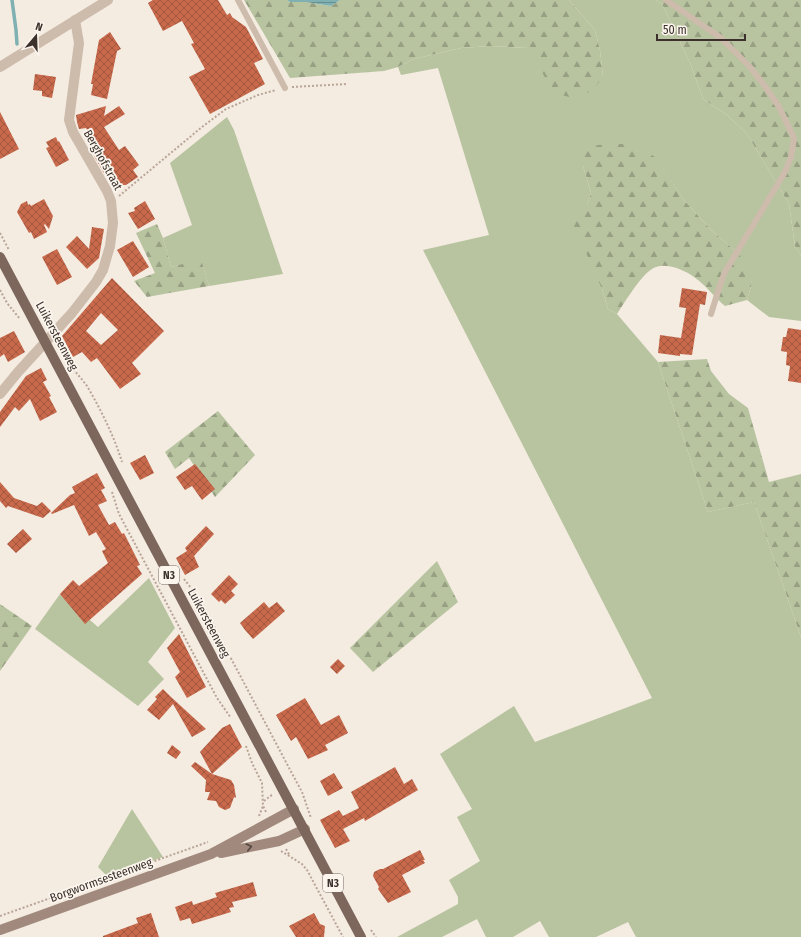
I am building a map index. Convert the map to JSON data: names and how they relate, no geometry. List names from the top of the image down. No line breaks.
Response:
{"streets":{"main road":["Luikersteenweg","N3","Borgwormsesteenweg"],"street":["Berghofstraat"]},"crossings":[["Berghofstraat","Luikersteenweg"],["Luikersteenweg","Borgwormsesteenweg"]],"scale_bar":"50 m","north":"top"}
